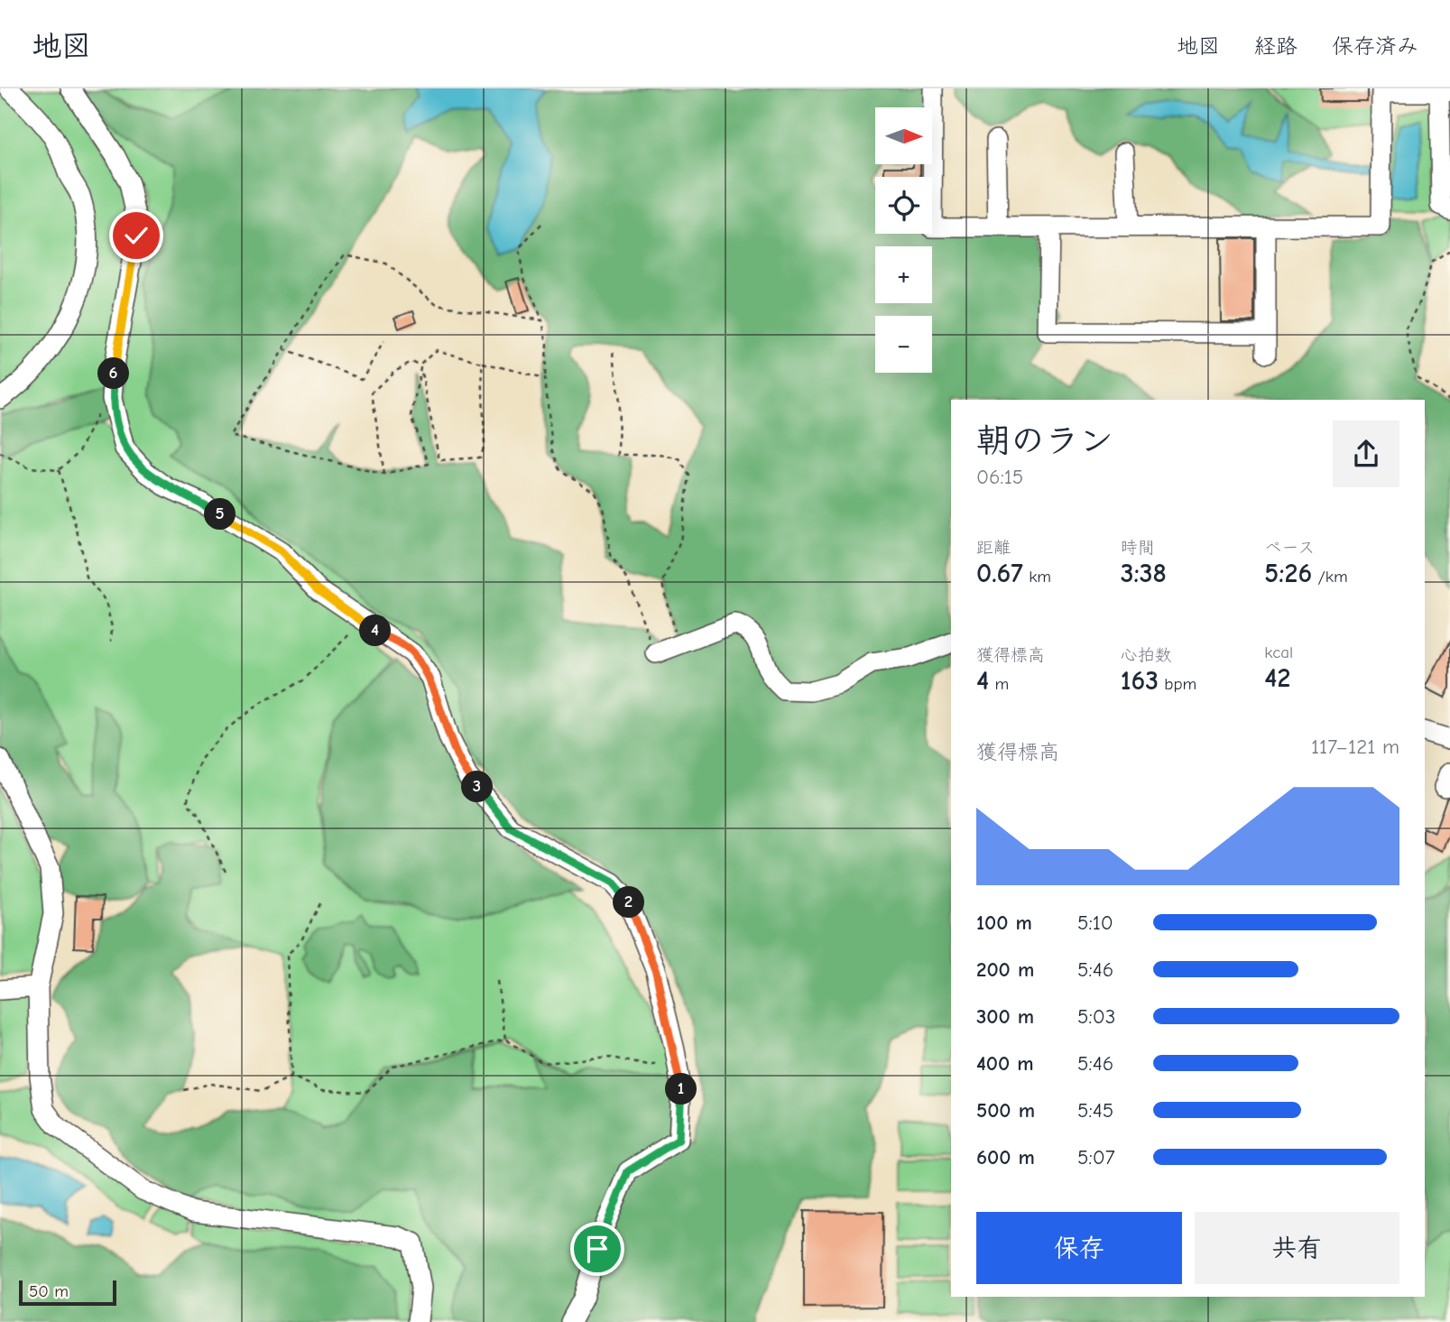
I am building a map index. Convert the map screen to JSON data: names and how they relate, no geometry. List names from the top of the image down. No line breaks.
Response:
{"scale_bar":"50 m","north":"right","page":{"header":"地図","nav":["地図","経路","保存済み"],"map_buttons":["+","−"],"pins":["6","5","4","3","2","1"],"heading":["朝のラン","06:15"],"stats":[["距離","0.67 km"],["時間","3:38"],["ペース","5:26 /km"],["獲得標高","4 m"],["心拍数","163 bpm"],["kcal","42"]],"chart":["獲得標高","117–121 m"],"list":[{"name":"100 m","note":"5:10"},{"name":"200 m","note":"5:46"},{"name":"300 m","note":"5:03"},{"name":"400 m","note":"5:46"},{"name":"500 m","note":"5:45"},{"name":"600 m","note":"5:07"}],"buttons":["保存","共有"],"scale":"50 m"}}
